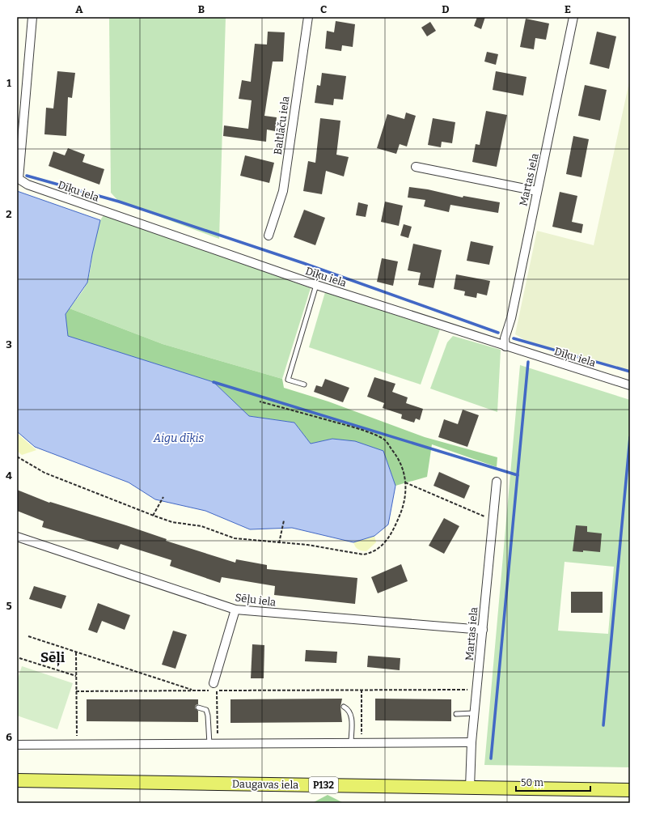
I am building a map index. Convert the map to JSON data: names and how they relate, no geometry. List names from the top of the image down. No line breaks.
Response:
{"streets":{"main road":["Daugavas iela","P132"],"street":["Baltlāču iela","Martas iela","Dīķu iela","Sēļu iela"]},"crossings":[["Martas iela","Dīķu iela"],["Martas iela","Sēļu iela"],["Martas iela","Daugavas iela"]],"districts":["Sēļi"],"water":["Aigu dīķis"],"scale_bar":"50 m","grid":{"columns":["A","B","C","D","E"],"rows":["1","2","3","4","5","6"]}}
